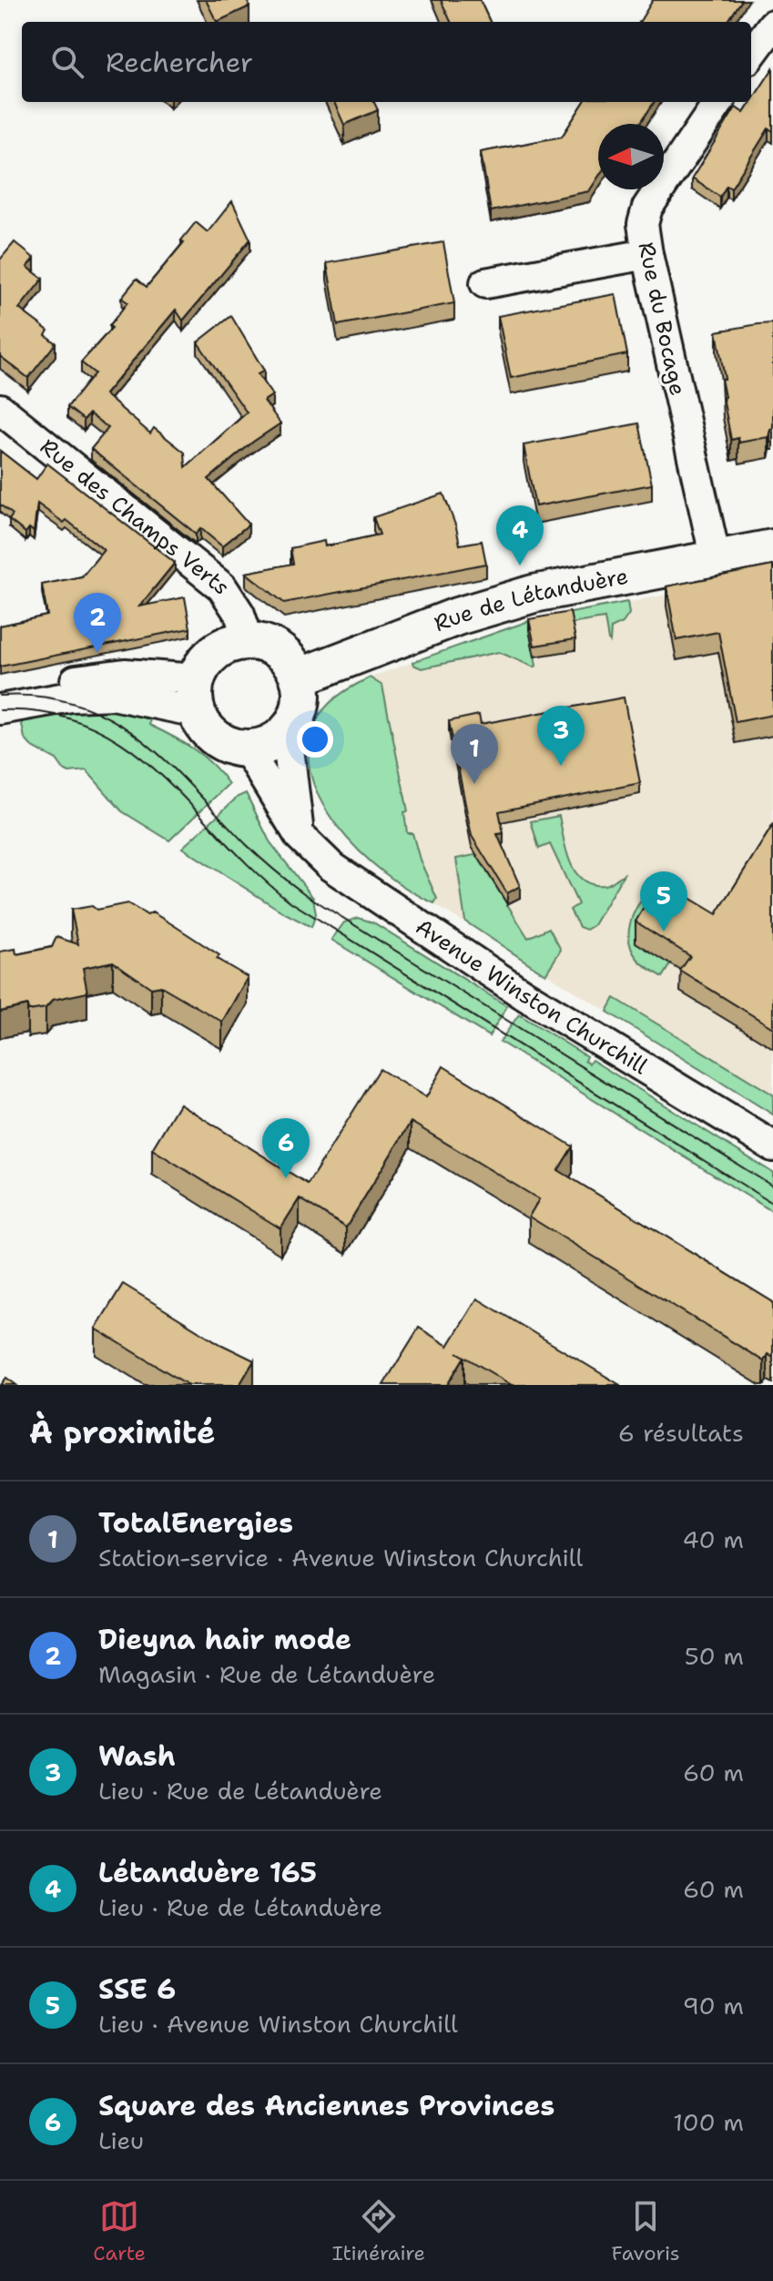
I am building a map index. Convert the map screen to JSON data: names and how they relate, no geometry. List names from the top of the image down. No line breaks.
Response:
{"streets":{"street":["Rue du Bocage","Rue des Champs Verts","Rue de Létanduère","Avenue Winston Churchill"]},"crossings":[["Rue du Bocage","Rue de Létanduère"],["Rue des Champs Verts","Rue de Létanduère"],["Rue des Champs Verts","Avenue Winston Churchill"],["Rue de Létanduère","Avenue Winston Churchill"]],"north":"left","page":{"search":"Rechercher","pins":["4","2","3","1","5","6"],"heading":["À proximité","6 résultats"],"list":[{"mark":"1","name":"TotalEnergies","note":"Station-service · Avenue Winston Churchill","value":"40 m"},{"mark":"2","name":"Dieyna hair mode","note":"Magasin · Rue de Létanduère","value":"50 m"},{"mark":"3","name":"Wash","note":"Lieu · Rue de Létanduère","value":"60 m"},{"mark":"4","name":"Létanduère 165","note":"Lieu · Rue de Létanduère","value":"60 m"},{"mark":"5","name":"SSE 6","note":"Lieu · Avenue Winston Churchill","value":"90 m"},{"mark":"6","name":"Square des Anciennes Provinces","note":"Lieu","value":"100 m"}],"nav":["Carte","Itinéraire","Favoris"]}}
